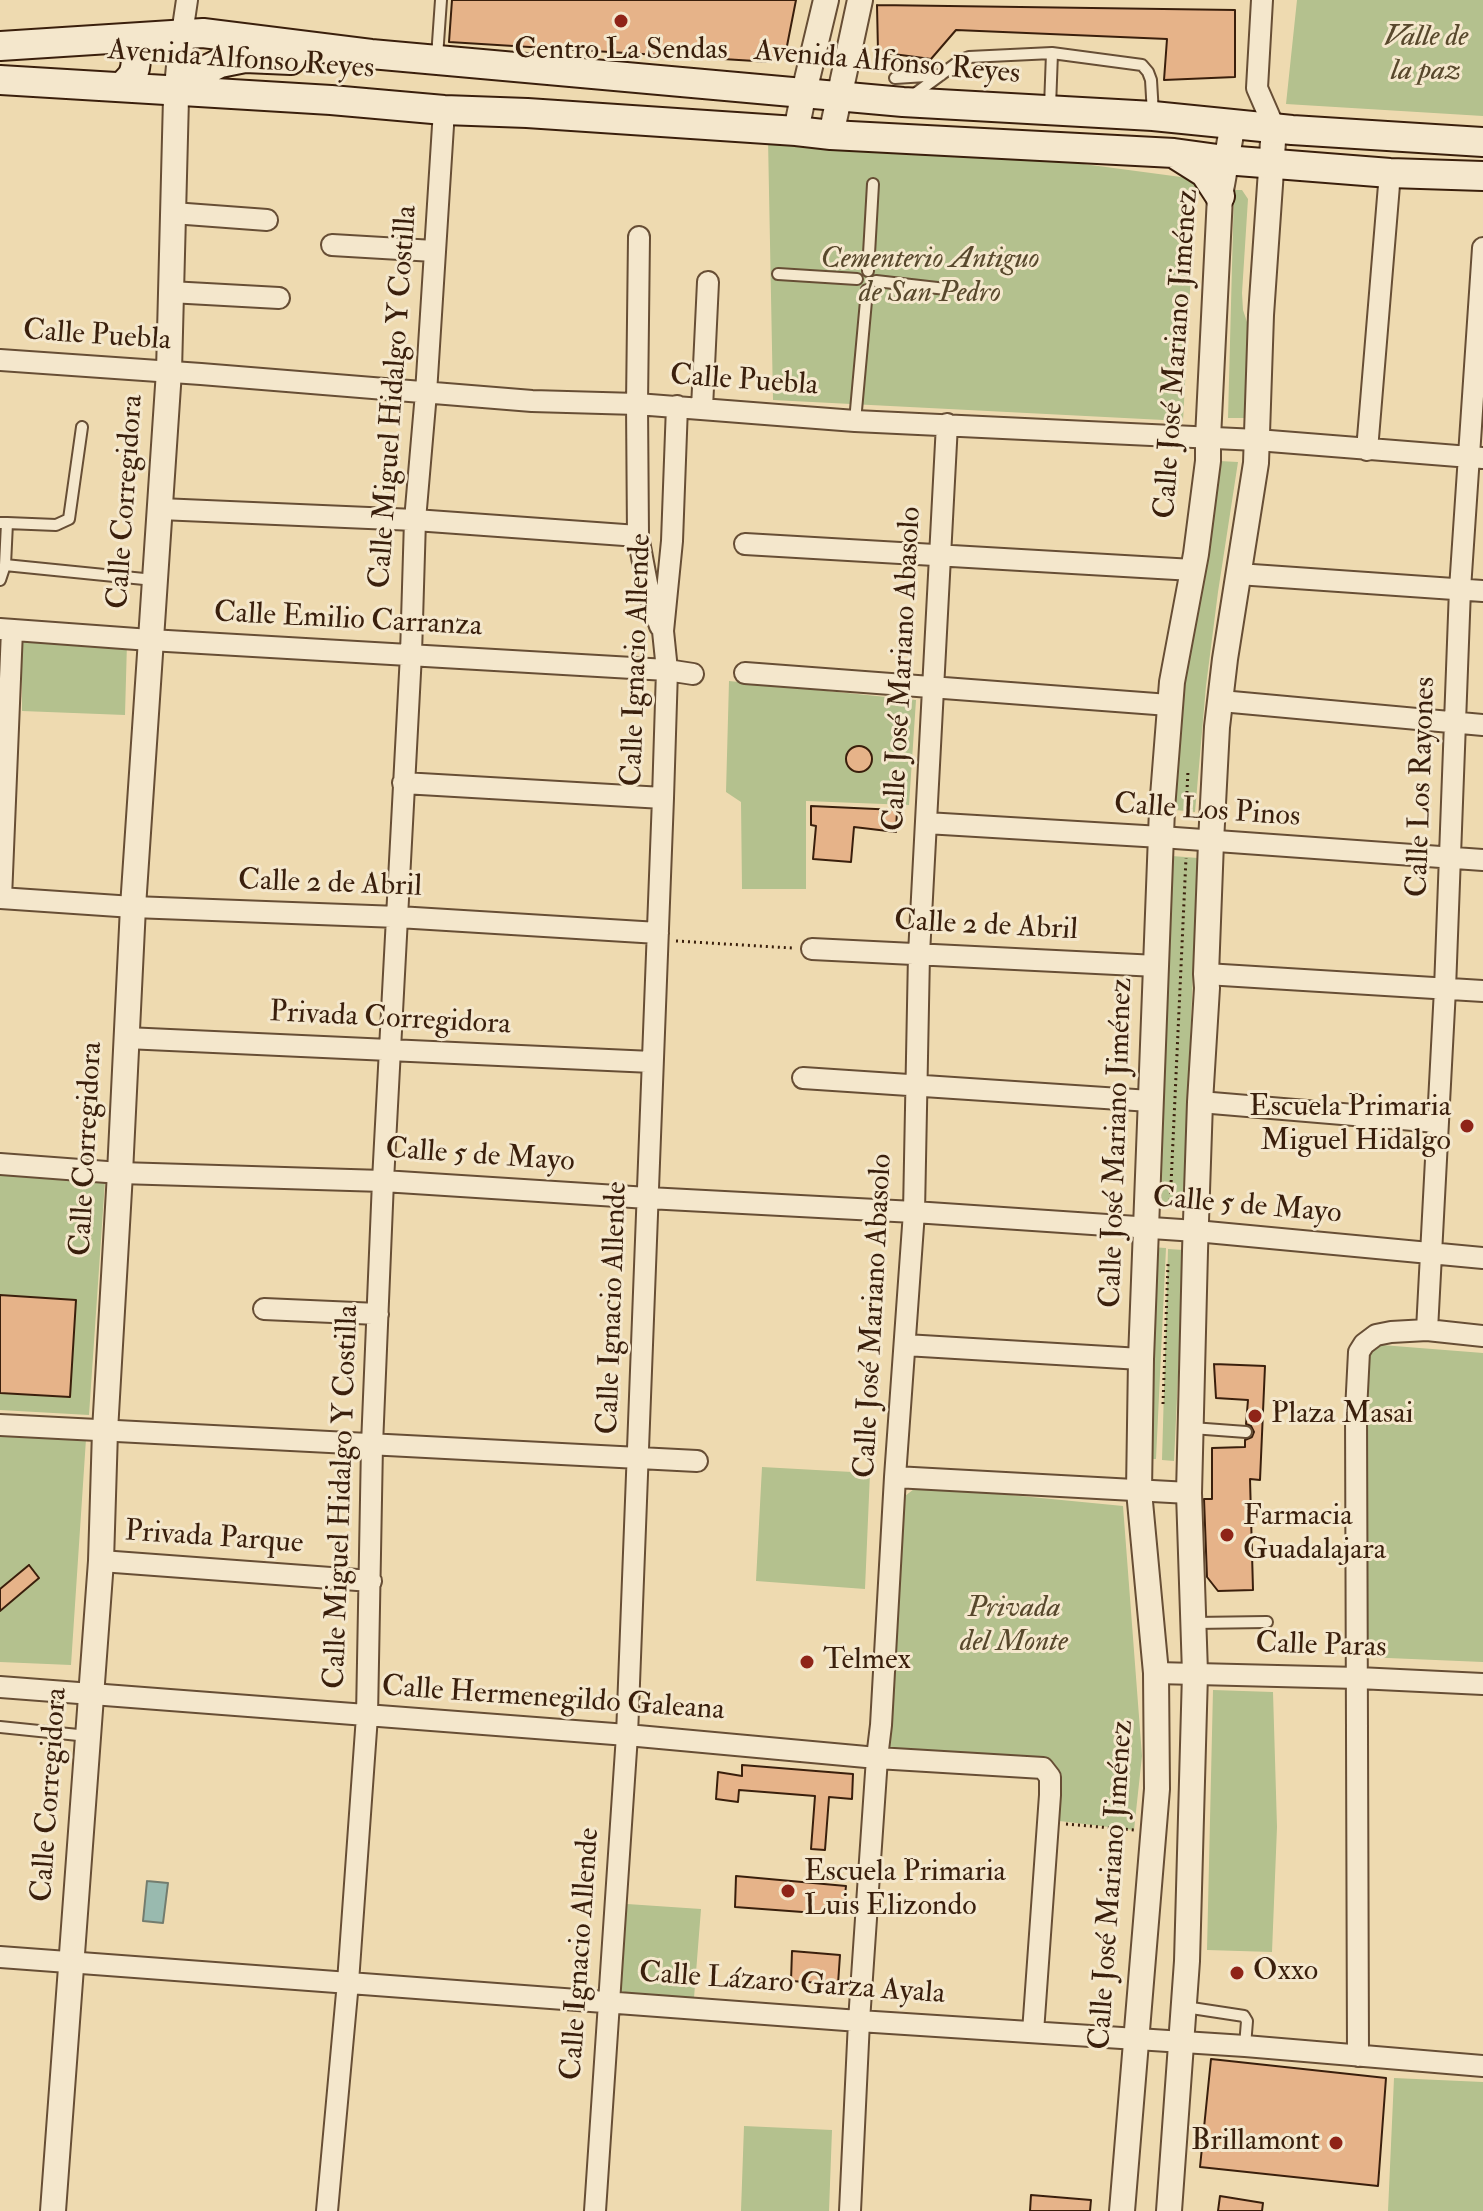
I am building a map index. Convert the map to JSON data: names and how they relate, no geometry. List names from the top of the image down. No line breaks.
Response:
{"streets":{"main road":["Avenida Alfonso Reyes"],"street":["Calle Puebla","Calle José Mariano Jiménez","Calle Miguel Hidalgo Y Costilla","Calle Corregidora","Calle Emilio Carranza","Calle Ignacio Allende","Calle José Mariano Abasolo","Calle Los Rayones","Calle Los Pinos","Calle 2 de Abril","Privada Corregidora","Calle 5 de Mayo","Privada Parque","Calle Paras","Calle Hermenegildo Galeana","Calle Lázaro Garza Ayala"]},"crossings":[["Avenida Alfonso Reyes","Calle José Mariano Jiménez"],["Avenida Alfonso Reyes","Calle Miguel Hidalgo Y Costilla"],["Avenida Alfonso Reyes","Calle Corregidora"],["Calle Puebla","Calle José Mariano Jiménez"],["Calle Puebla","Calle Miguel Hidalgo Y Costilla"],["Calle Puebla","Calle Corregidora"],["Calle Puebla","Calle Ignacio Allende"],["Calle Puebla","Calle José Mariano Abasolo"],["Calle Puebla","Calle Los Rayones"],["Calle José Mariano Jiménez","Calle Los Pinos"],["Calle José Mariano Jiménez","Calle 2 de Abril"],["Calle José Mariano Jiménez","Calle 5 de Mayo"],["Calle José Mariano Jiménez","Calle Paras"],["Calle José Mariano Jiménez","Calle Lázaro Garza Ayala"],["Calle Miguel Hidalgo Y Costilla","Calle Emilio Carranza"],["Calle Miguel Hidalgo Y Costilla","Calle 2 de Abril"],["Calle Miguel Hidalgo Y Costilla","Privada Corregidora"],["Calle Miguel Hidalgo Y Costilla","Calle 5 de Mayo"],["Calle Miguel Hidalgo Y Costilla","Privada Parque"],["Calle Miguel Hidalgo Y Costilla","Calle Hermenegildo Galeana"],["Calle Miguel Hidalgo Y Costilla","Calle Lázaro Garza Ayala"],["Calle Corregidora","Calle Emilio Carranza"],["Calle Corregidora","Calle 2 de Abril"],["Calle Corregidora","Privada Corregidora"],["Calle Corregidora","Calle 5 de Mayo"],["Calle Corregidora","Privada Parque"],["Calle Corregidora","Calle Hermenegildo Galeana"],["Calle Corregidora","Calle Lázaro Garza Ayala"],["Calle Emilio Carranza","Calle Ignacio Allende"],["Calle Ignacio Allende","Calle 2 de Abril"],["Calle Ignacio Allende","Privada Corregidora"],["Calle Ignacio Allende","Calle 5 de Mayo"],["Calle Ignacio Allende","Calle Hermenegildo Galeana"],["Calle Ignacio Allende","Calle Lázaro Garza Ayala"],["Calle José Mariano Abasolo","Calle Los Pinos"],["Calle José Mariano Abasolo","Calle 2 de Abril"],["Calle José Mariano Abasolo","Calle 5 de Mayo"],["Calle José Mariano Abasolo","Calle Hermenegildo Galeana"],["Calle José Mariano Abasolo","Calle Lázaro Garza Ayala"],["Calle Los Rayones","Calle Los Pinos"],["Calle Los Rayones","Calle 5 de Mayo"]],"parks":["Valle de la paz","Cementerio Antiguo de San Pedro","Privada del Monte"],"places":["Centro La Sendas","Escuela Primaria Miguel Hidalgo","Plaza Masai","Farmacia Guadalajara","Telmex","Escuela Primaria Luis Elizondo","Oxxo","Brillamont"]}
